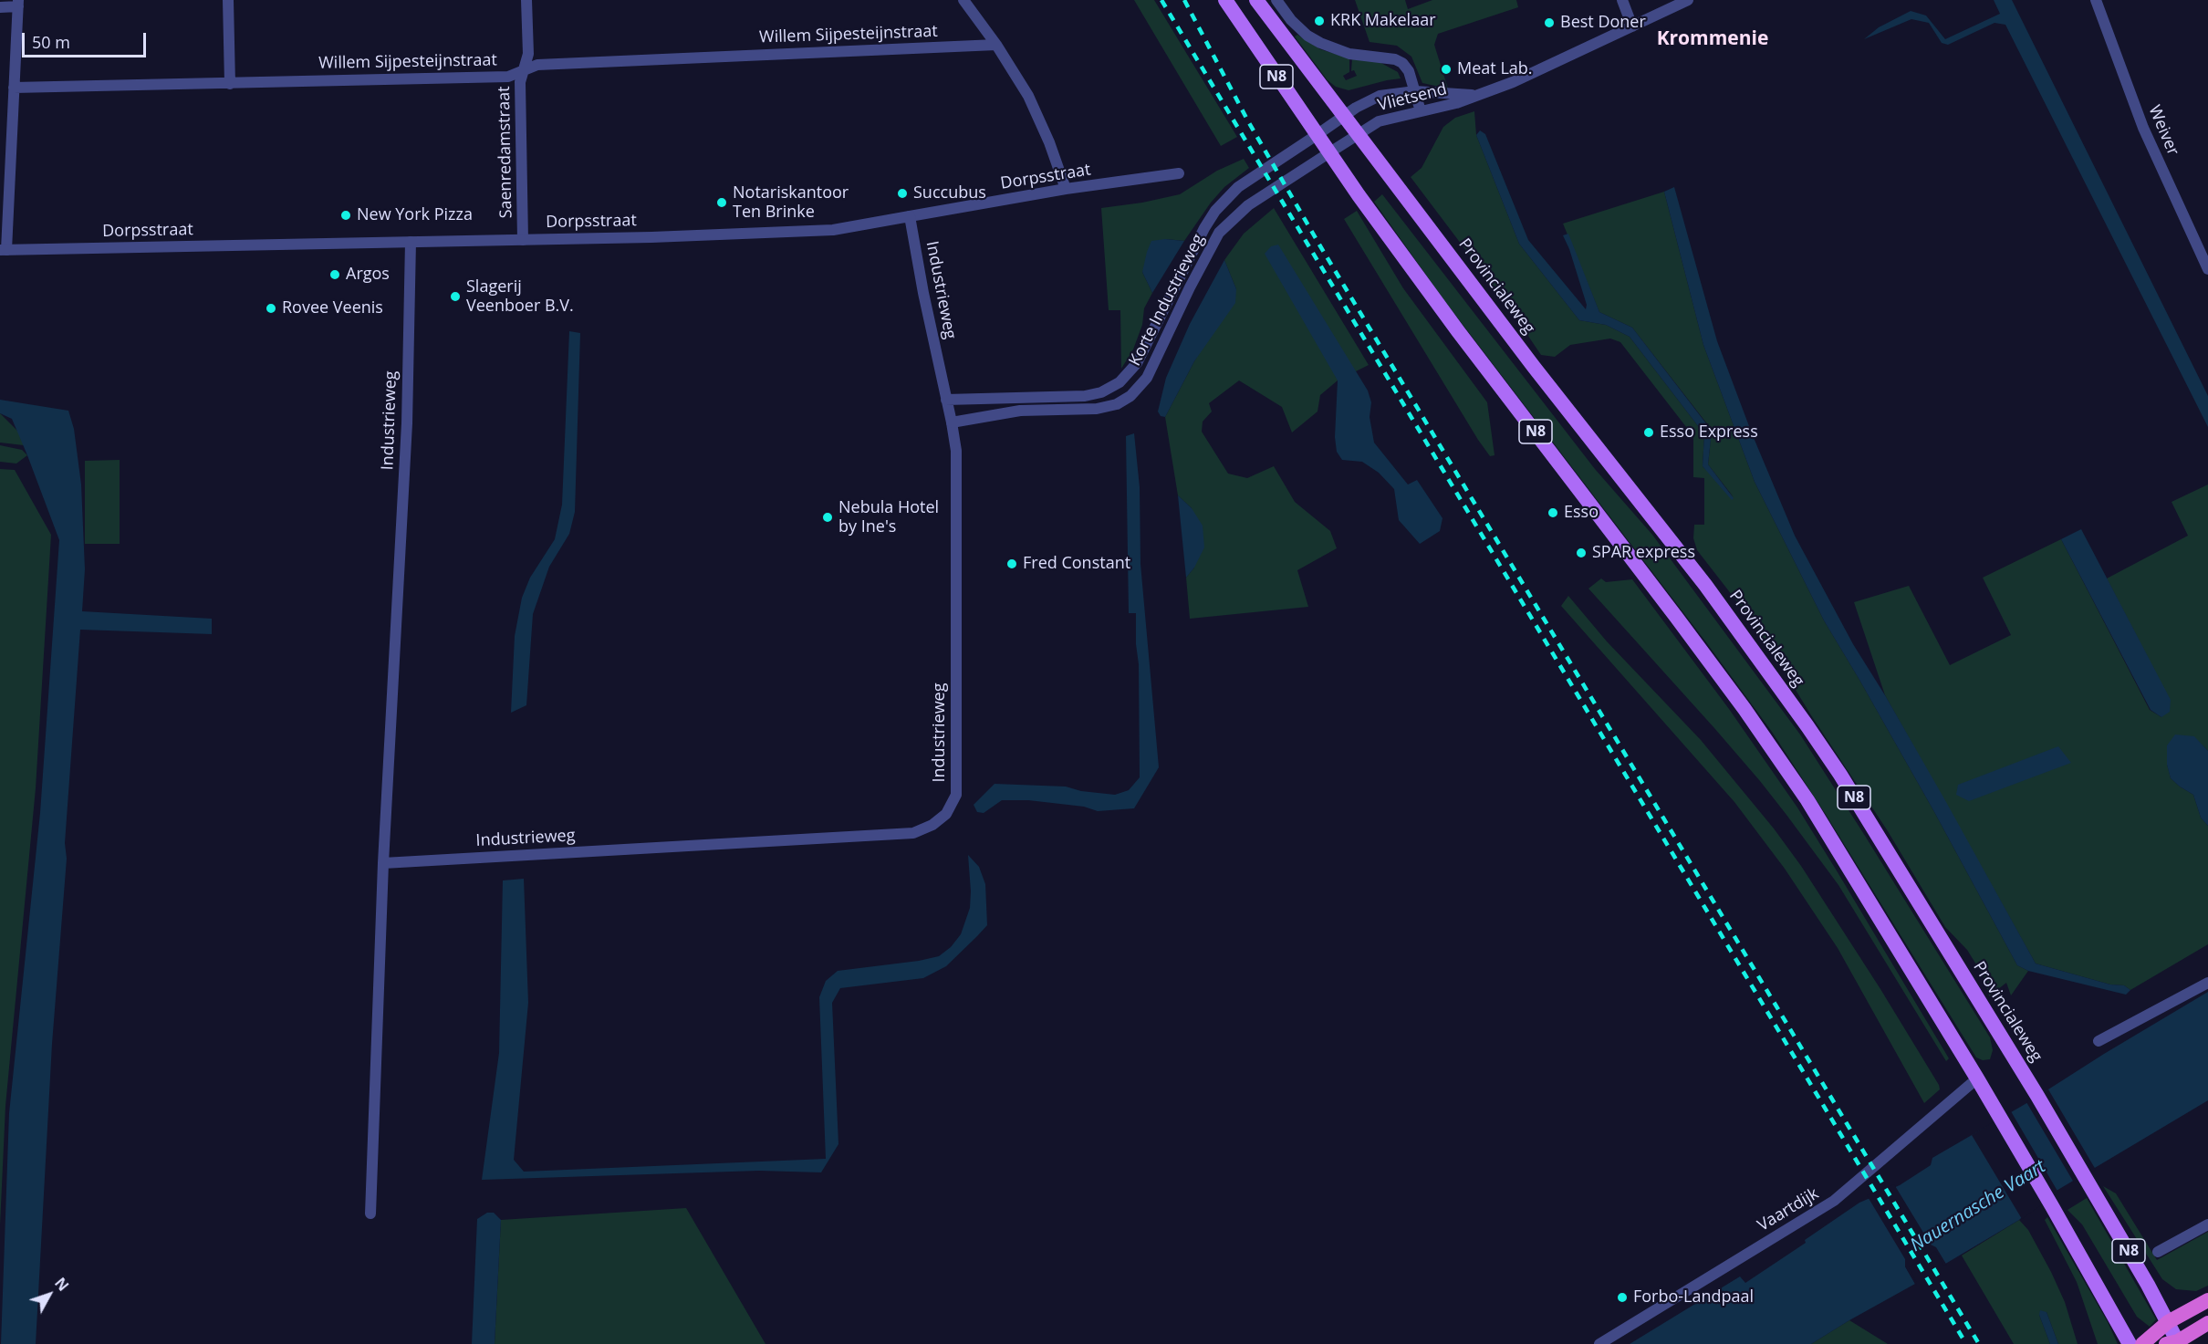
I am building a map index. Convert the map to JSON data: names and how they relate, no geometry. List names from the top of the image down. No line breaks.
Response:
{"streets":{"highway":["N8"],"main road":["Provincialeweg"],"street":["Willem Sijpesteijnstraat","Vlietsend","Weiver","Saenredamstraat","Dorpsstraat","Industrieweg","Korte Industrieweg","Vaartdijk"]},"crossings":[["Willem Sijpesteijnstraat","Saenredamstraat"],["N8","Vlietsend"],["N8","Provincialeweg"],["N8","Korte Industrieweg"],["N8","Vaartdijk"],["Vlietsend","Provincialeweg"],["Vlietsend","Korte Industrieweg"],["Saenredamstraat","Dorpsstraat"],["Dorpsstraat","Industrieweg"],["Industrieweg","Korte Industrieweg"]],"districts":["Krommenie"],"water":["Nauernasche Vaart"],"places":["KRK Makelaar","Best Doner","Meat Lab.","Succubus","Notariskantoor Ten Brinke","New York Pizza","Argos","Slagerij Veenboer B.V.","Rovee Veenis","Esso Express","Esso","Nebula Hotel by Ine's","SPAR express","Fred Constant","Forbo-Landpaal"],"scale_bar":"50 m","north":"top right"}
